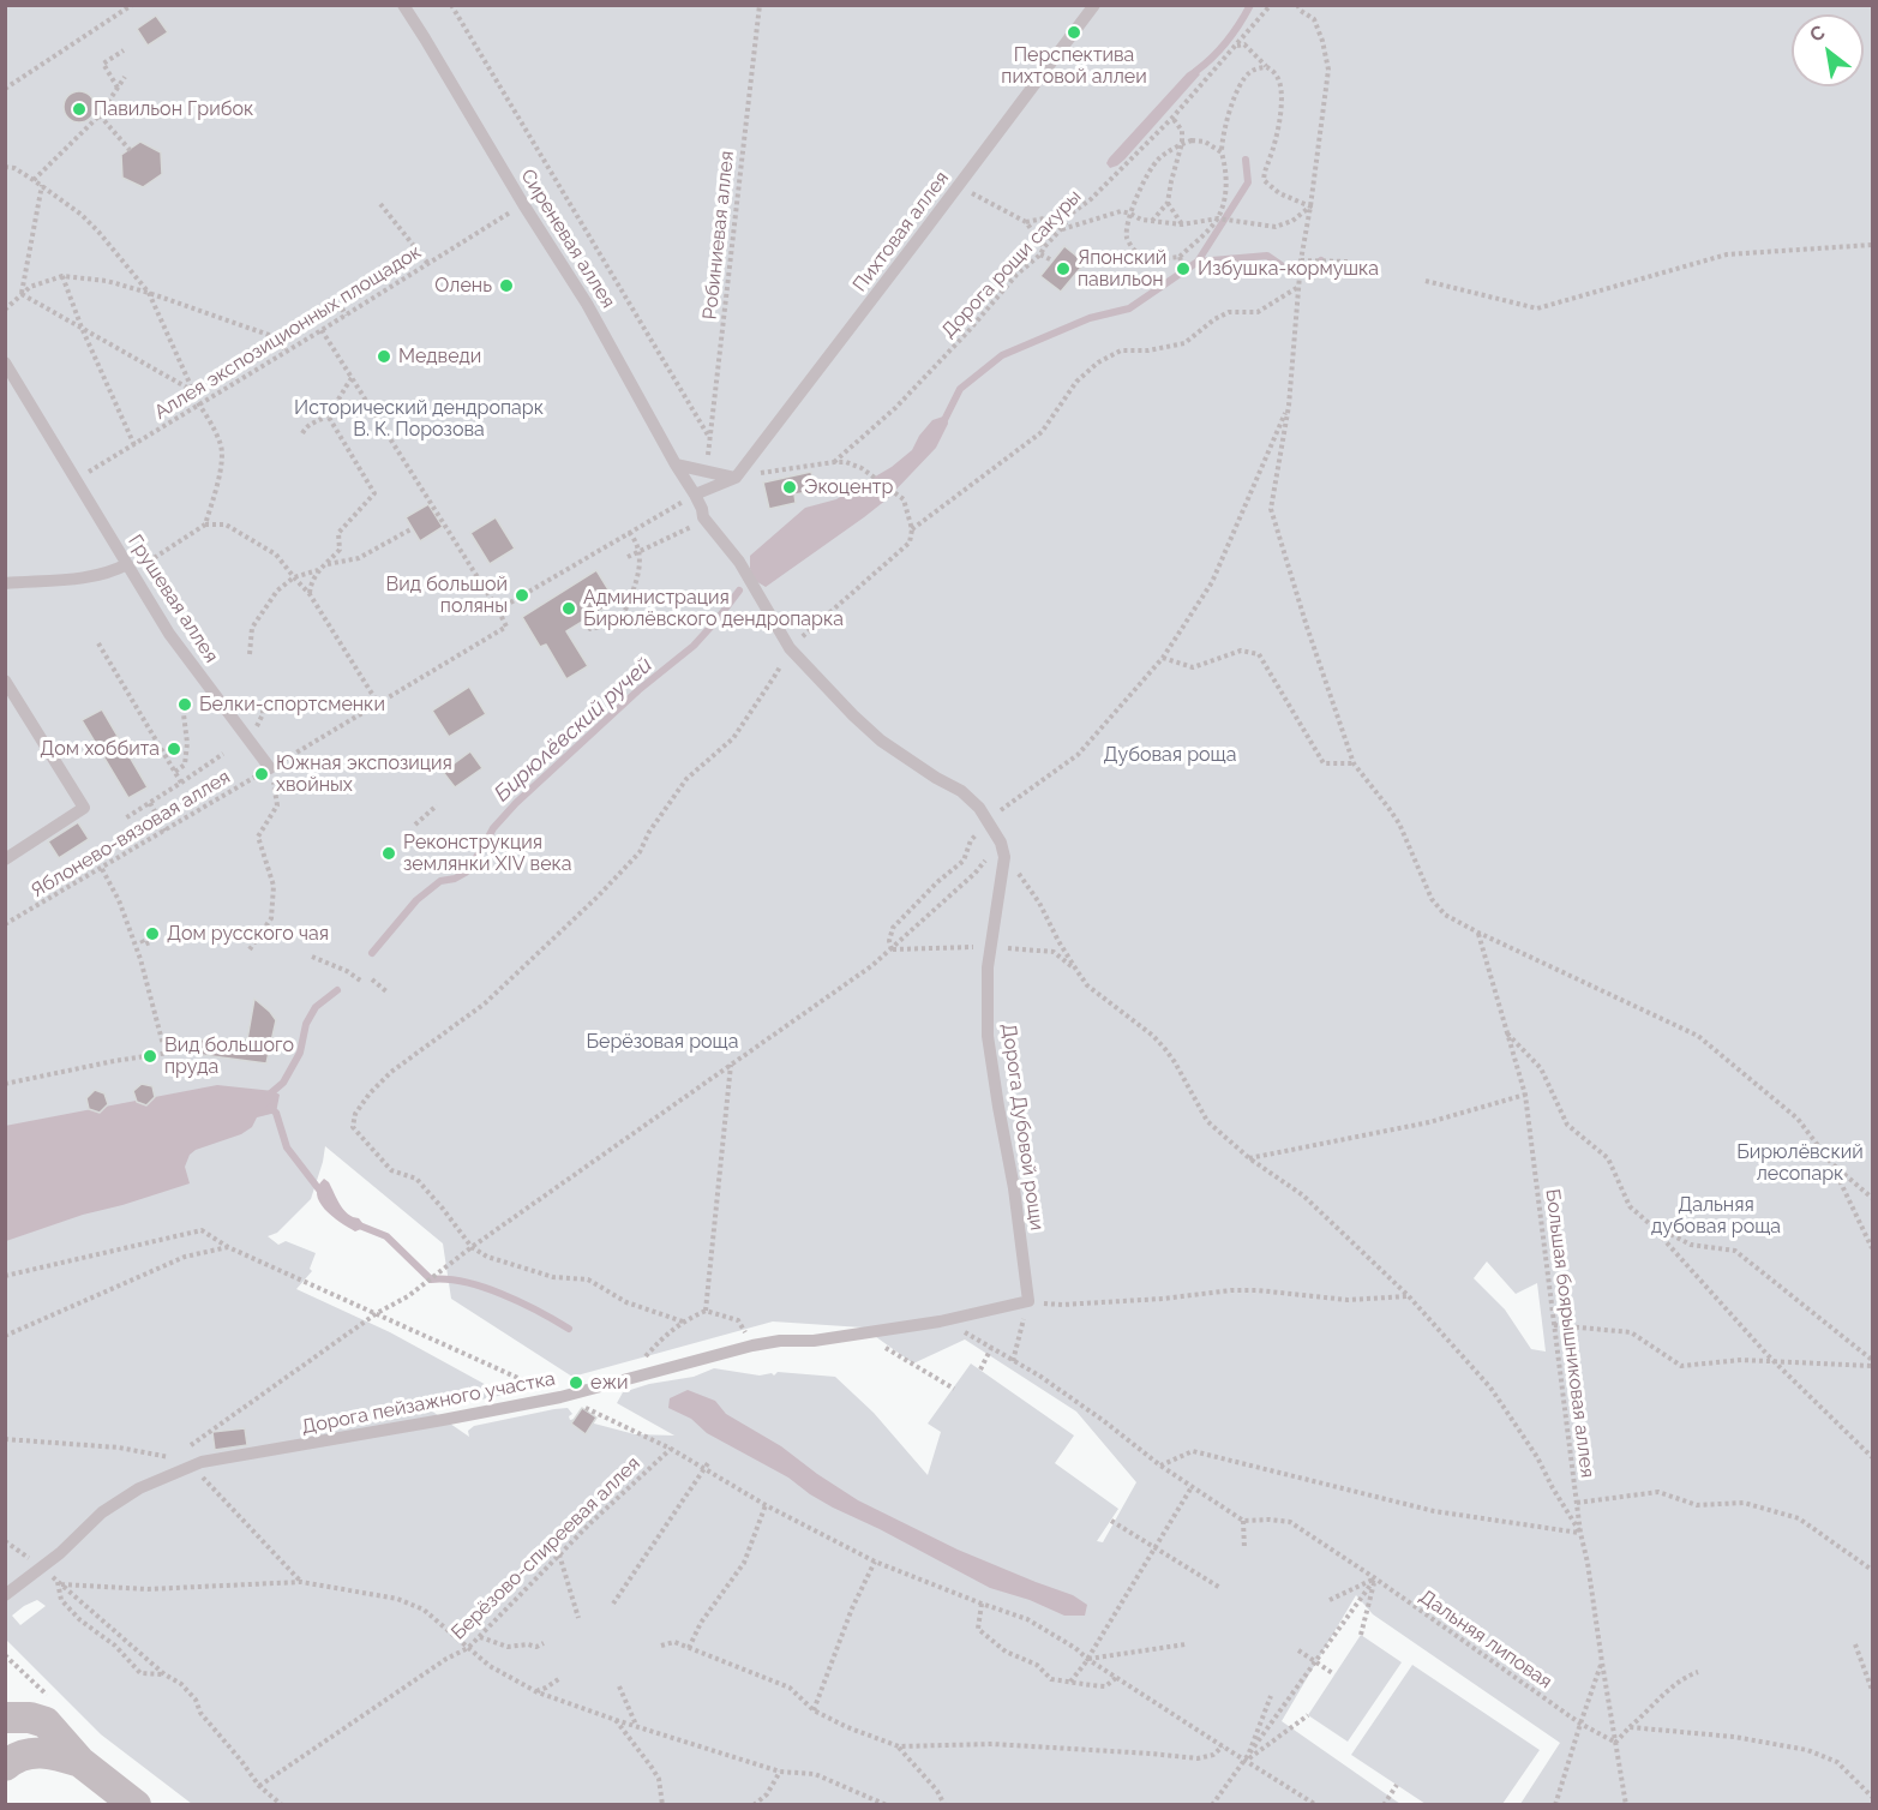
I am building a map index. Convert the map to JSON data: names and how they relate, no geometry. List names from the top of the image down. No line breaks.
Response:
{"streets":{"lane":["Пихтовая аллея","Сиреневая аллея","Грушевая аллея","Дорога Дубовой рощи","Дорога пейзажного участка"],"path":["Робиниевая аллея","Дорога рощи сакуры","Аллея экспозиционных площадок","Яблонево-вязовая аллея","Большая боярышниковая аллея","Берёзово-спиреевая аллея","Дальняя липовая"]},"crossings":[["Сиреневая аллея","Дорога Дубовой рощи"],["Грушевая аллея","Яблонево-вязовая аллея"],["Дорога Дубовой рощи","Дорога пейзажного участка"],["Большая боярышниковая аллея","Дальняя липовая"]],"water":["Бирюлёвский ручей"],"parks":["Исторический дендропарк В. К. Порозова","Дубовая роща","Берёзовая роща","Бирюлёвский лесопарк","Дальняя дубовая роща"],"places":["Перспектива пихтовой аллеи","Павильон Грибок","Японcкий павильон","Избушка-кормушка","Олень","Медведи","Экоцентр","Вид большой поляны","Администрация Бирюлёвского дендропарка","Белки-спортсменки","Дом хоббита","Южная экспозиция хвойных","Реконструкция землянки XIV века","Дом русского чая","Вид большого пруда","ежи"],"north":"top left"}
